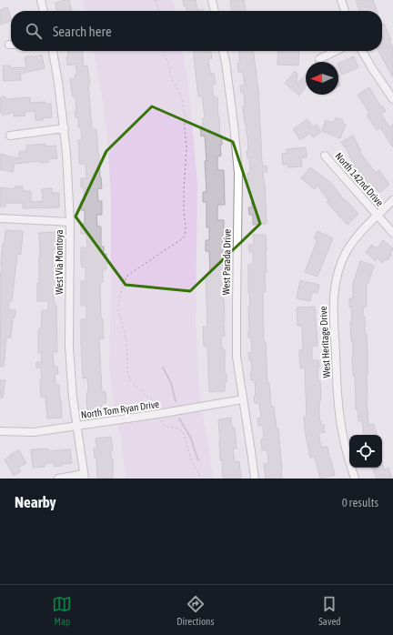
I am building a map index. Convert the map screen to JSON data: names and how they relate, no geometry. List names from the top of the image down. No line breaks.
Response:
{"streets":{"street":["North 142nd Drive","West Via Montoya","West Parada Drive","West Heritage Drive","North Tom Ryan Drive"]},"crossings":[["North 142nd Drive","West Heritage Drive"],["West Via Montoya","North Tom Ryan Drive"],["West Parada Drive","North Tom Ryan Drive"]],"north":"left","page":{"search":"Search here","heading":["Nearby","0 results"],"nav":["Map","Directions","Saved"]}}
